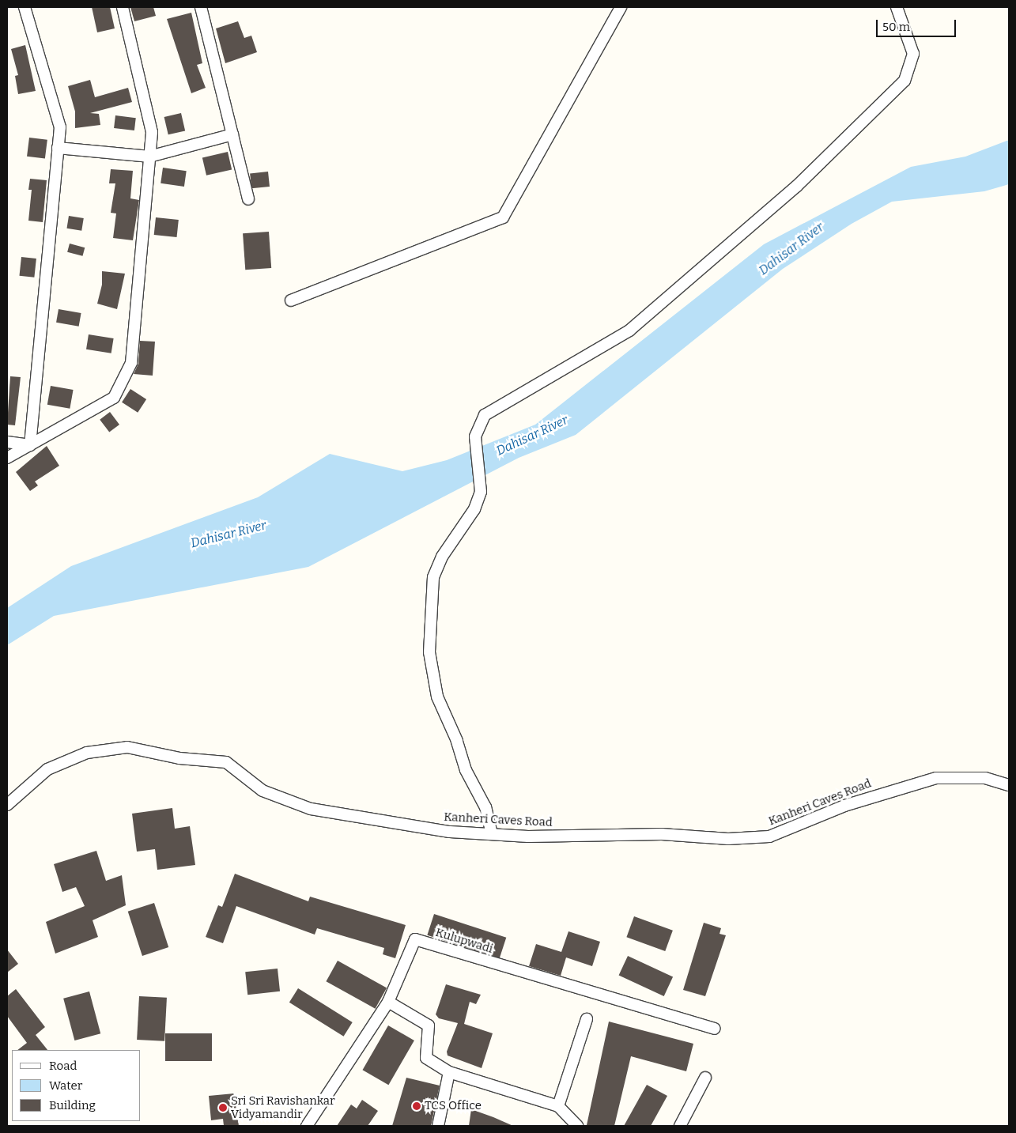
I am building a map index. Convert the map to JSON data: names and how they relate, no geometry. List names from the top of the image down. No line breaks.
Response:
{"streets":{"street":["Kanheri Caves Road","Kulupwadi"]},"water":["Dahisar River"],"places":["TCS Office","Sri Sri Ravishankar Vidyamandir"],"legend":["Road","Water","Building"],"scale_bar":"50 m"}
